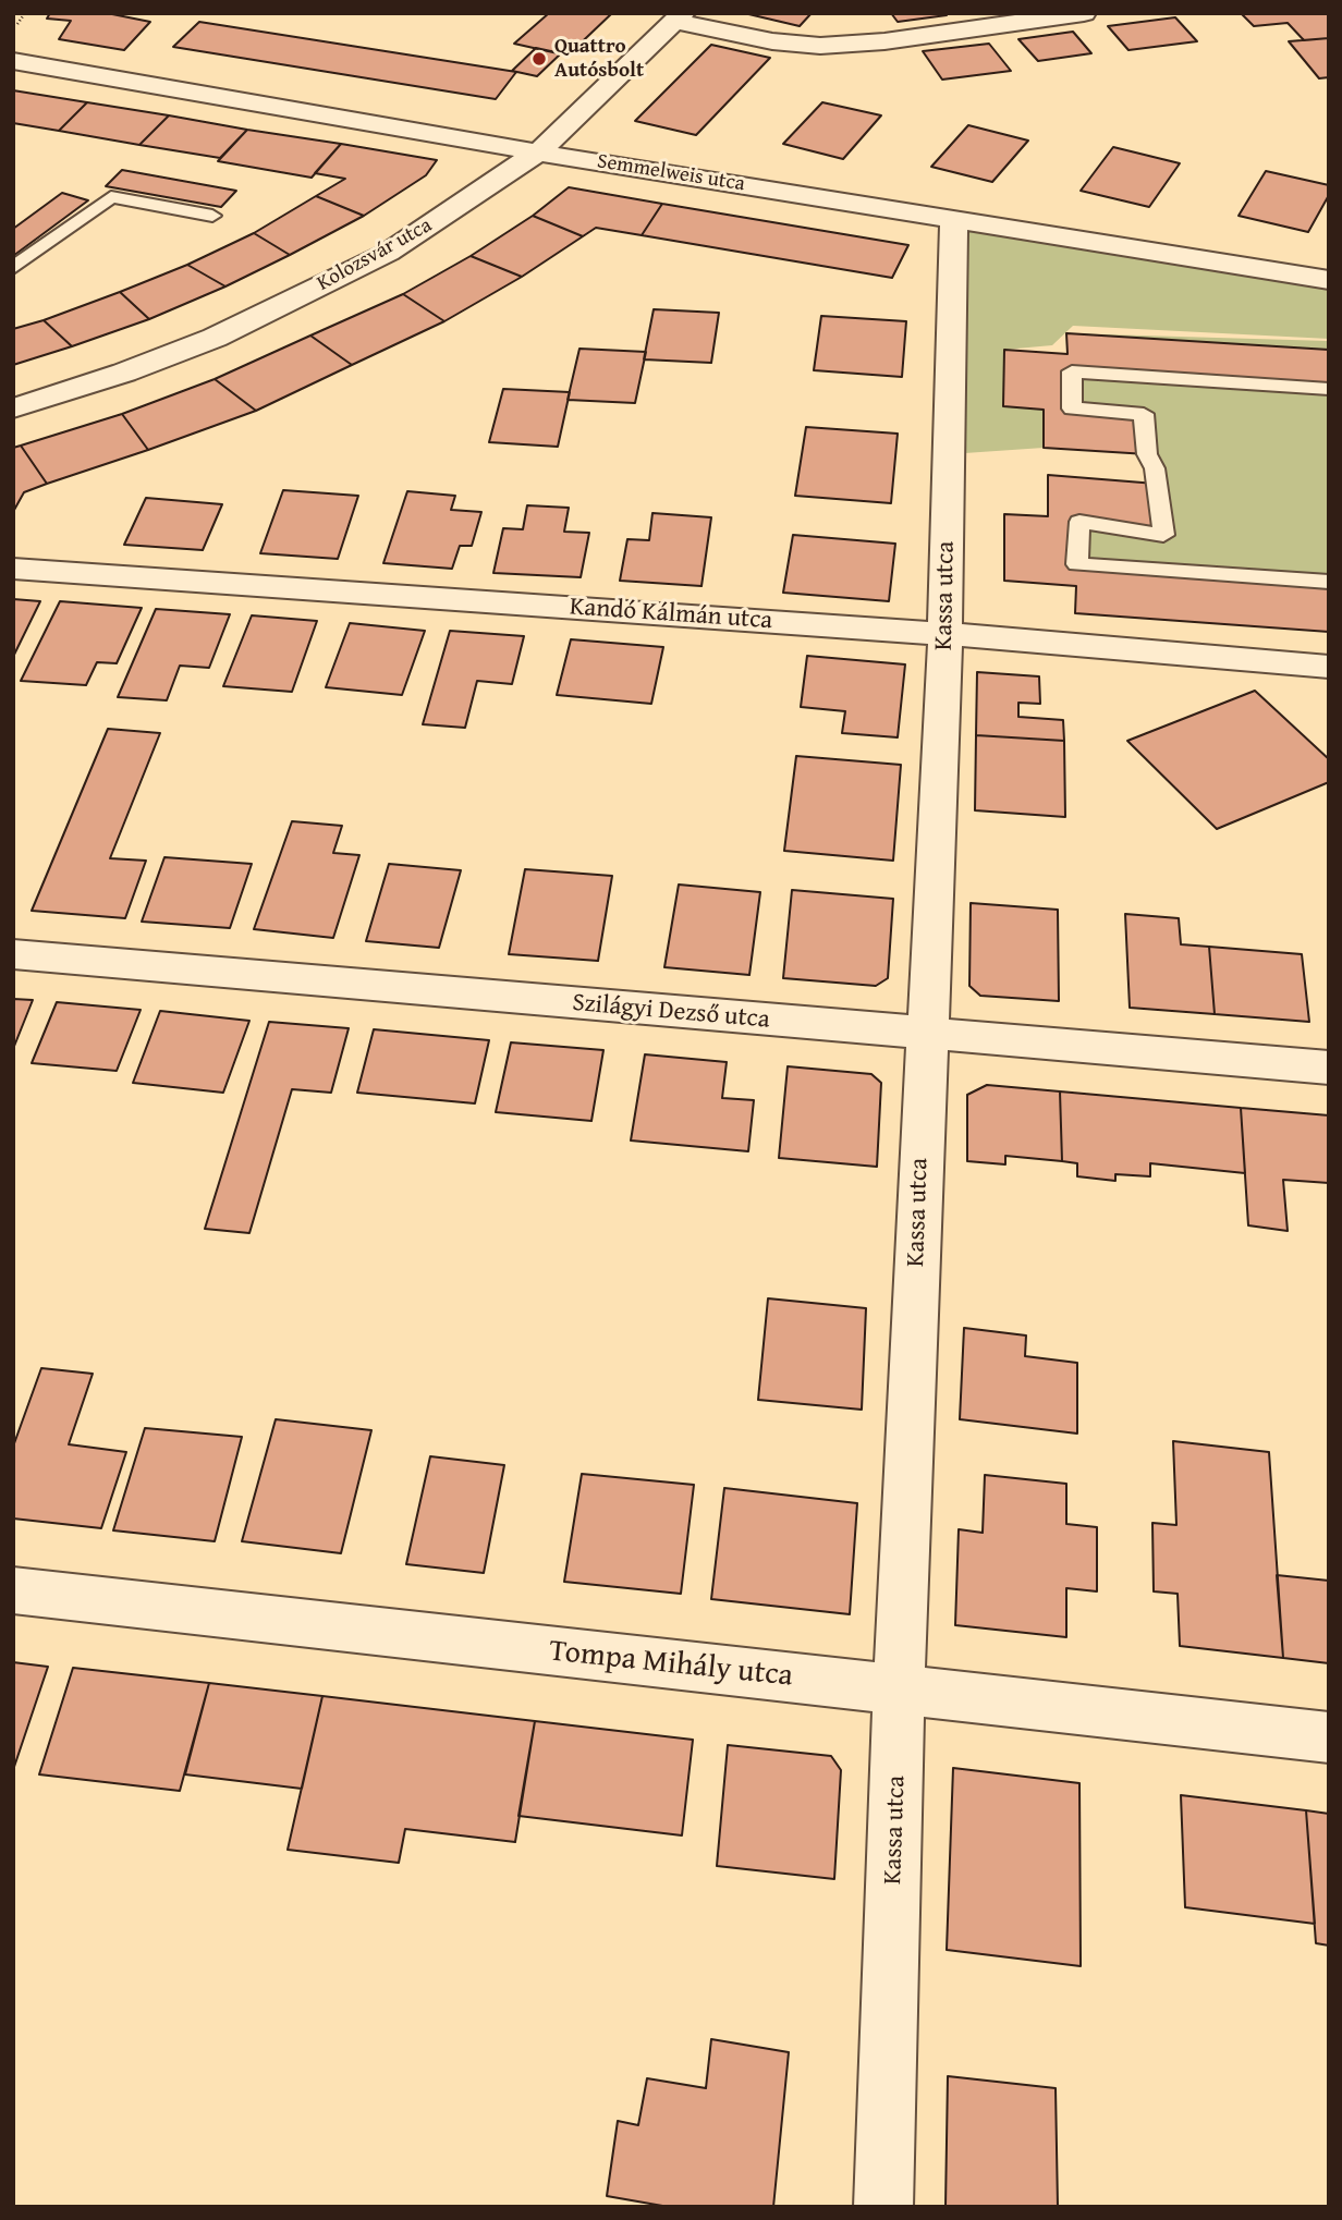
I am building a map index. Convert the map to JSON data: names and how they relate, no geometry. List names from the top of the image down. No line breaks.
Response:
{"streets":{"street":["Semmelweis utca","Kolozsvár utca","Kassa utca","Kandó Kálmán utca","Szilágyi Dezső utca","Tompa Mihály utca"]},"crossings":[["Semmelweis utca","Kolozsvár utca"],["Semmelweis utca","Kassa utca"],["Kassa utca","Kandó Kálmán utca"],["Kassa utca","Szilágyi Dezső utca"],["Kassa utca","Tompa Mihály utca"]],"places":["Quattro Autósbolt"]}
